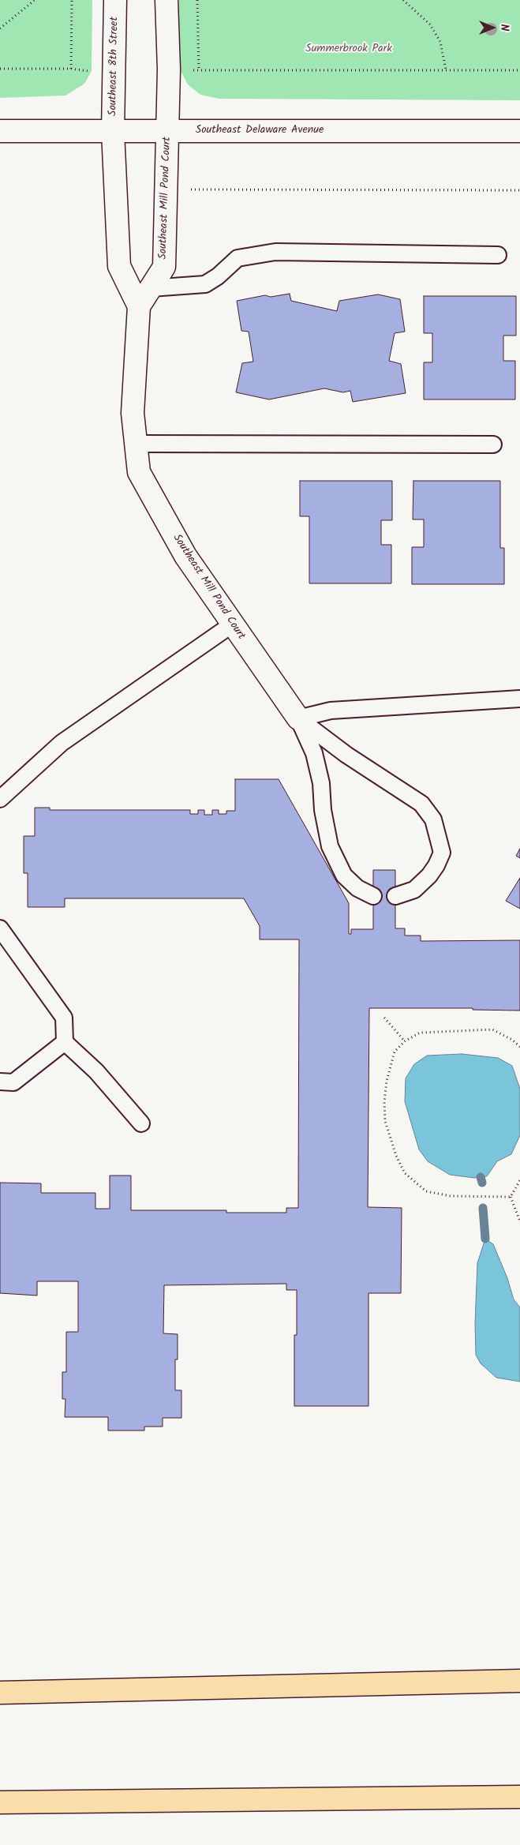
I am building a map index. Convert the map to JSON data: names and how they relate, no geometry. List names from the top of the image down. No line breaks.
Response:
{"streets":{"street":["Southeast 8th Street","Southeast Delaware Avenue","Southeast Mill Pond Court"]},"crossings":[["Southeast 8th Street","Southeast Delaware Avenue"],["Southeast 8th Street","Southeast Mill Pond Court"],["Southeast Delaware Avenue","Southeast Mill Pond Court"]],"parks":["Summerbrook Park"],"north":"right"}
